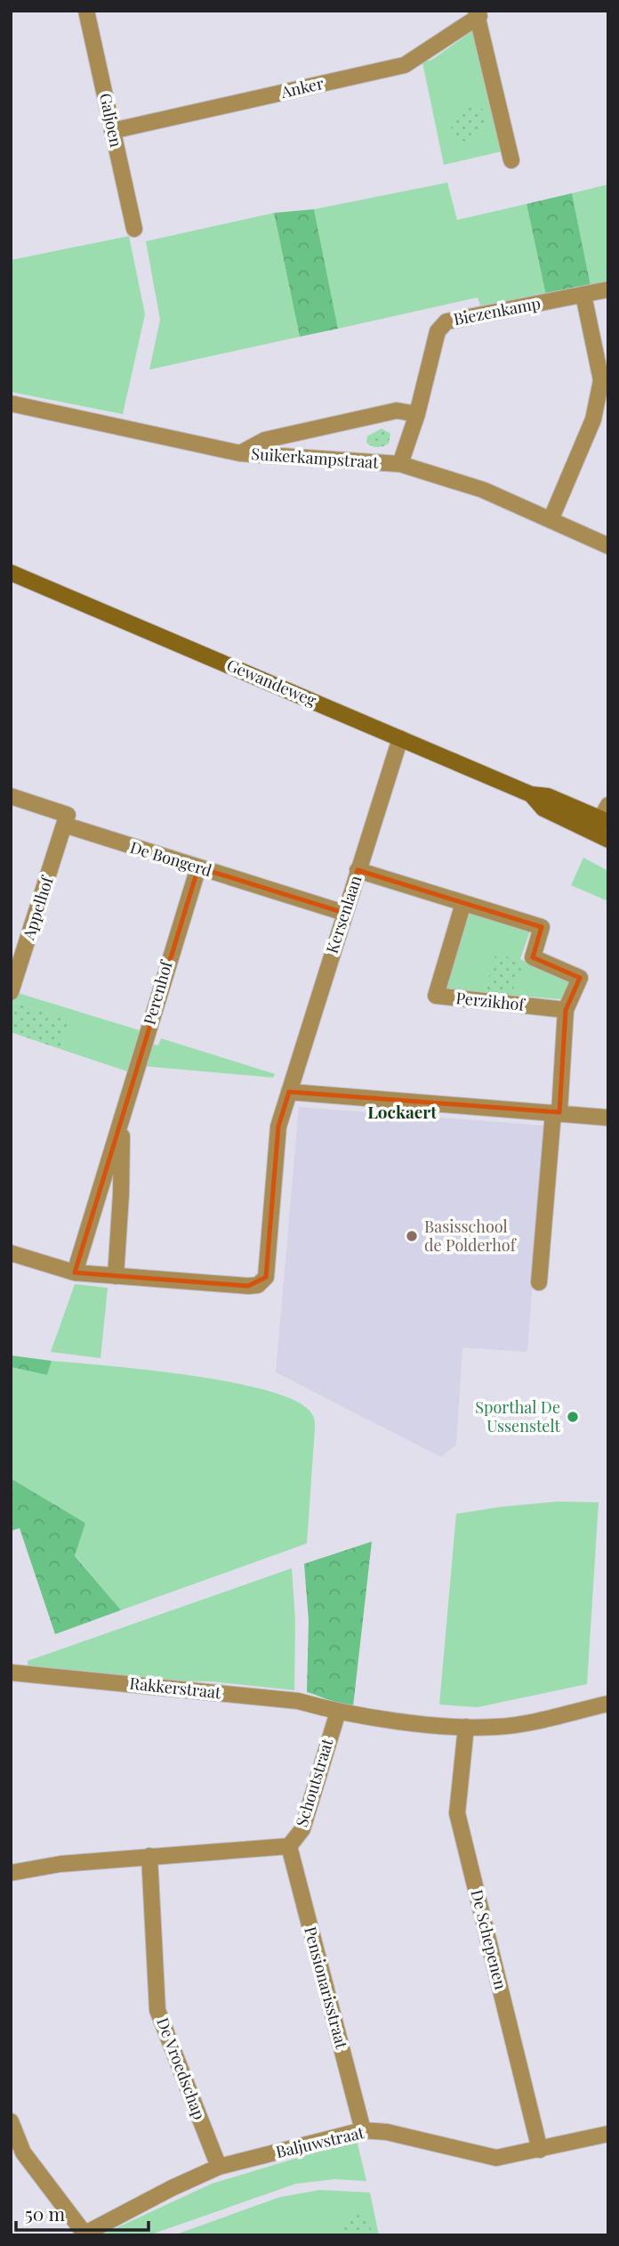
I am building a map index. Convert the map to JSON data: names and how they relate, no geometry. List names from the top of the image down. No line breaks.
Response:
{"streets":{"street":["Anker","Galjoen","Biezenkamp","Suikerkampstraat","Gewandeweg","De Bongerd","Appelhof","Kersenlaan","Perenhof","Perzikhof","Rakkerstraat","Schoutstraat","De Schepenen","Pensionarisstraat","De Vroedschap","Baljuwstraat"]},"crossings":[["Anker","Galjoen"],["Biezenkamp","Suikerkampstraat"],["Gewandeweg","Kersenlaan"],["De Bongerd","Appelhof"],["De Bongerd","Kersenlaan"],["De Bongerd","Perenhof"],["Kersenlaan","Perenhof"],["Rakkerstraat","Schoutstraat"],["Schoutstraat","Pensionarisstraat"],["Schoutstraat","De Vroedschap"],["De Schepenen","Baljuwstraat"],["Pensionarisstraat","Baljuwstraat"],["De Vroedschap","Baljuwstraat"]],"districts":["Lockaert"],"places":["Basisschool de Polderhof","Sporthal De Ussenstelt"],"scale_bar":"50 m"}
